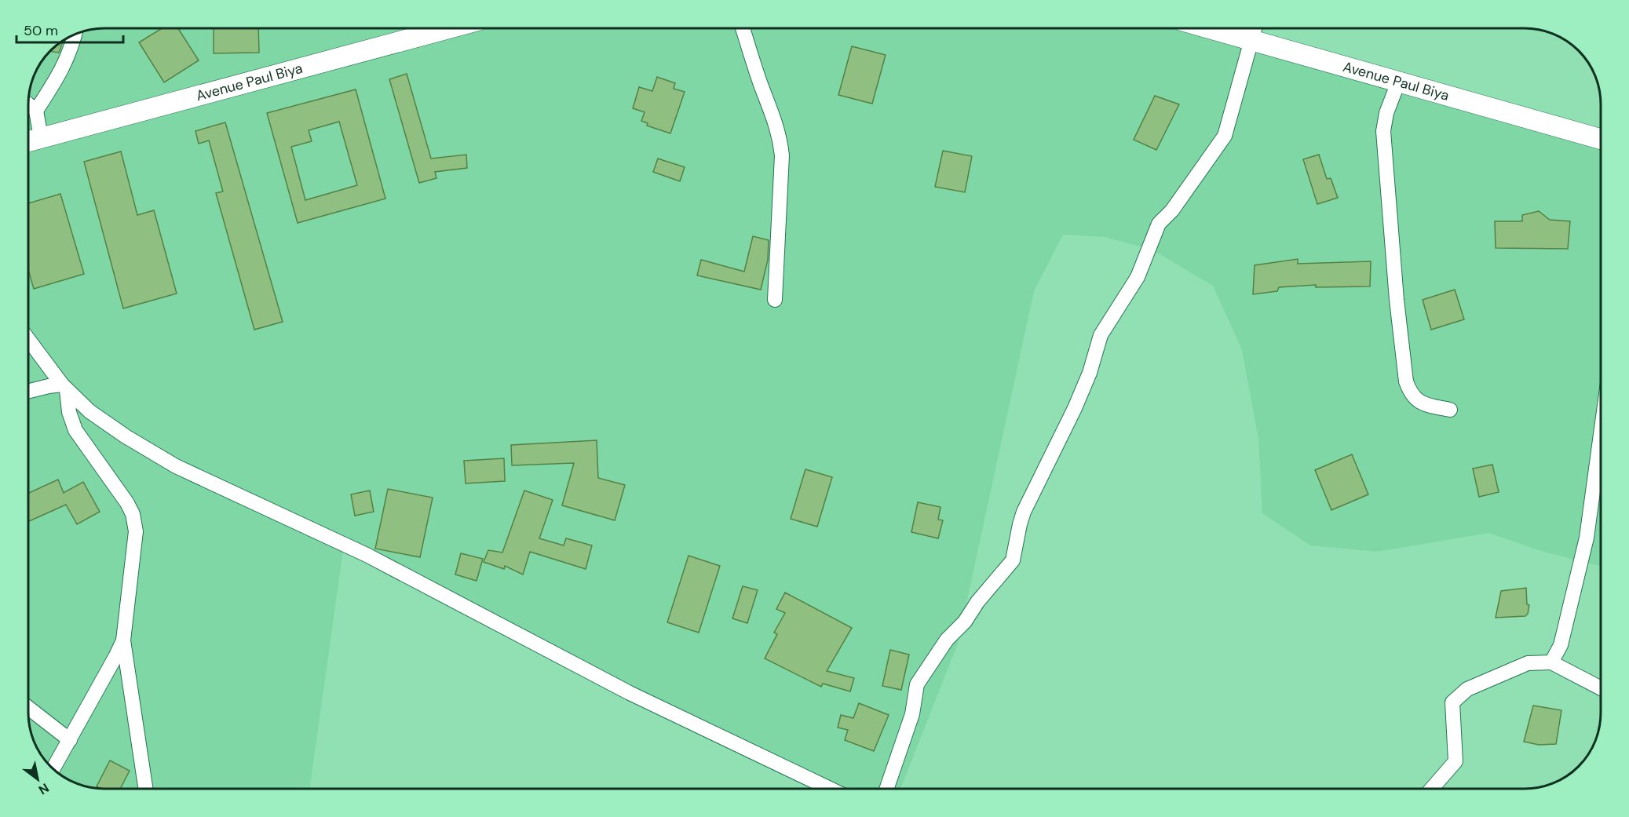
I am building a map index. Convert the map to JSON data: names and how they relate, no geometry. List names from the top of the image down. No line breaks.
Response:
{"streets":{"main road":["Avenue Paul Biya"]},"scale_bar":"50 m","north":"bottom right"}
